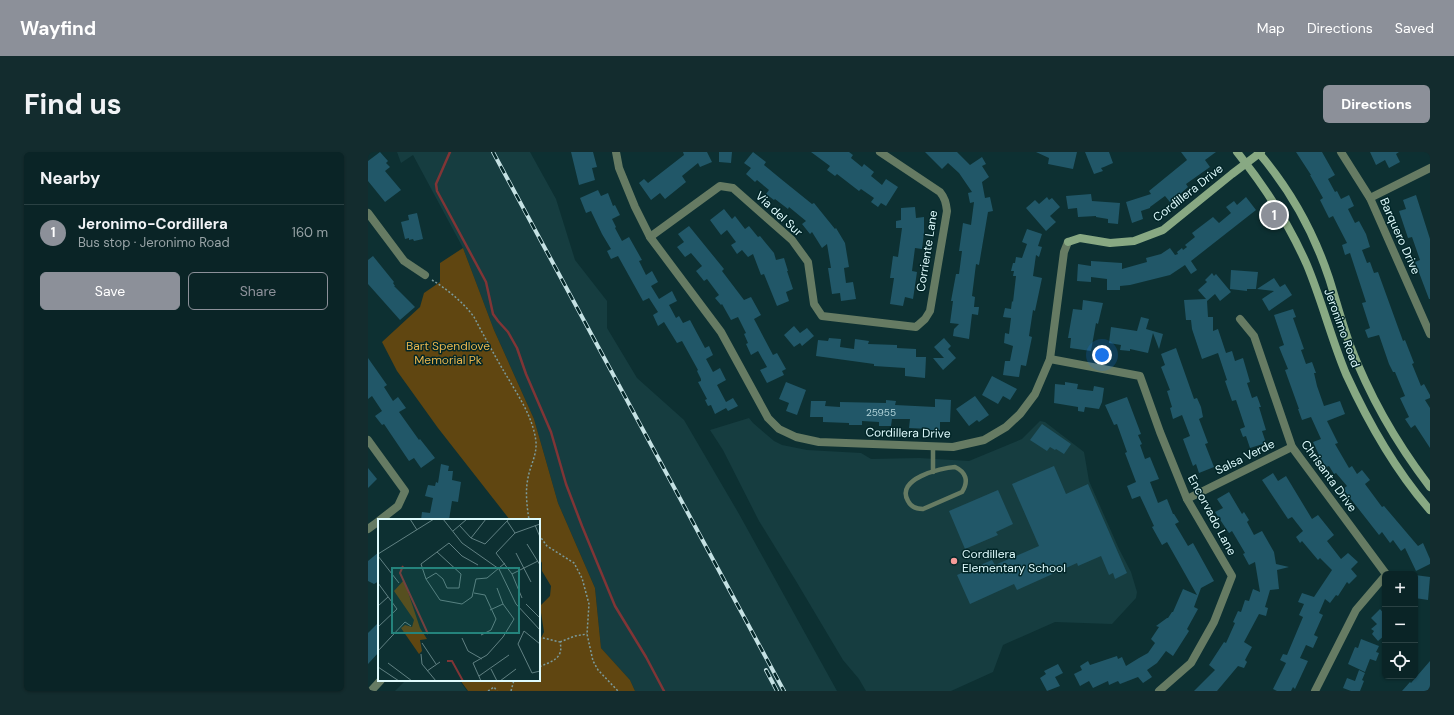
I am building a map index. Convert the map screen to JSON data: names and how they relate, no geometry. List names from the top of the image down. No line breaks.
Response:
{"streets":{"main road":["Cordillera Drive","Jeronimo Road"],"street":["Via del Sur","Barquero Drive","Corriente Lane","Salsa Verde","Chrisanta Drive","Encorvado Lane"]},"crossings":[["Cordillera Drive","Via del Sur"],["Cordillera Drive","Jeronimo Road"],["Cordillera Drive","Encorvado Lane"],["Via del Sur","Corriente Lane"],["Salsa Verde","Chrisanta Drive"],["Salsa Verde","Encorvado Lane"]],"parks":["Bart Spendlove Memorial Pk"],"places":["Cordillera Elementary School"],"house_numbers":["25955"],"page":{"header":"Wayfind","nav":["Map","Directions","Saved"],"buttons":["Directions",["Save","Share"]],"title":"Find us","heading":"Nearby","pins":"1","list":[{"mark":"1","name":"Jeronimo-Cordillera","note":"Bus stop · Jeronimo Road","value":"160 m"}],"map_buttons":["+","−"]}}
